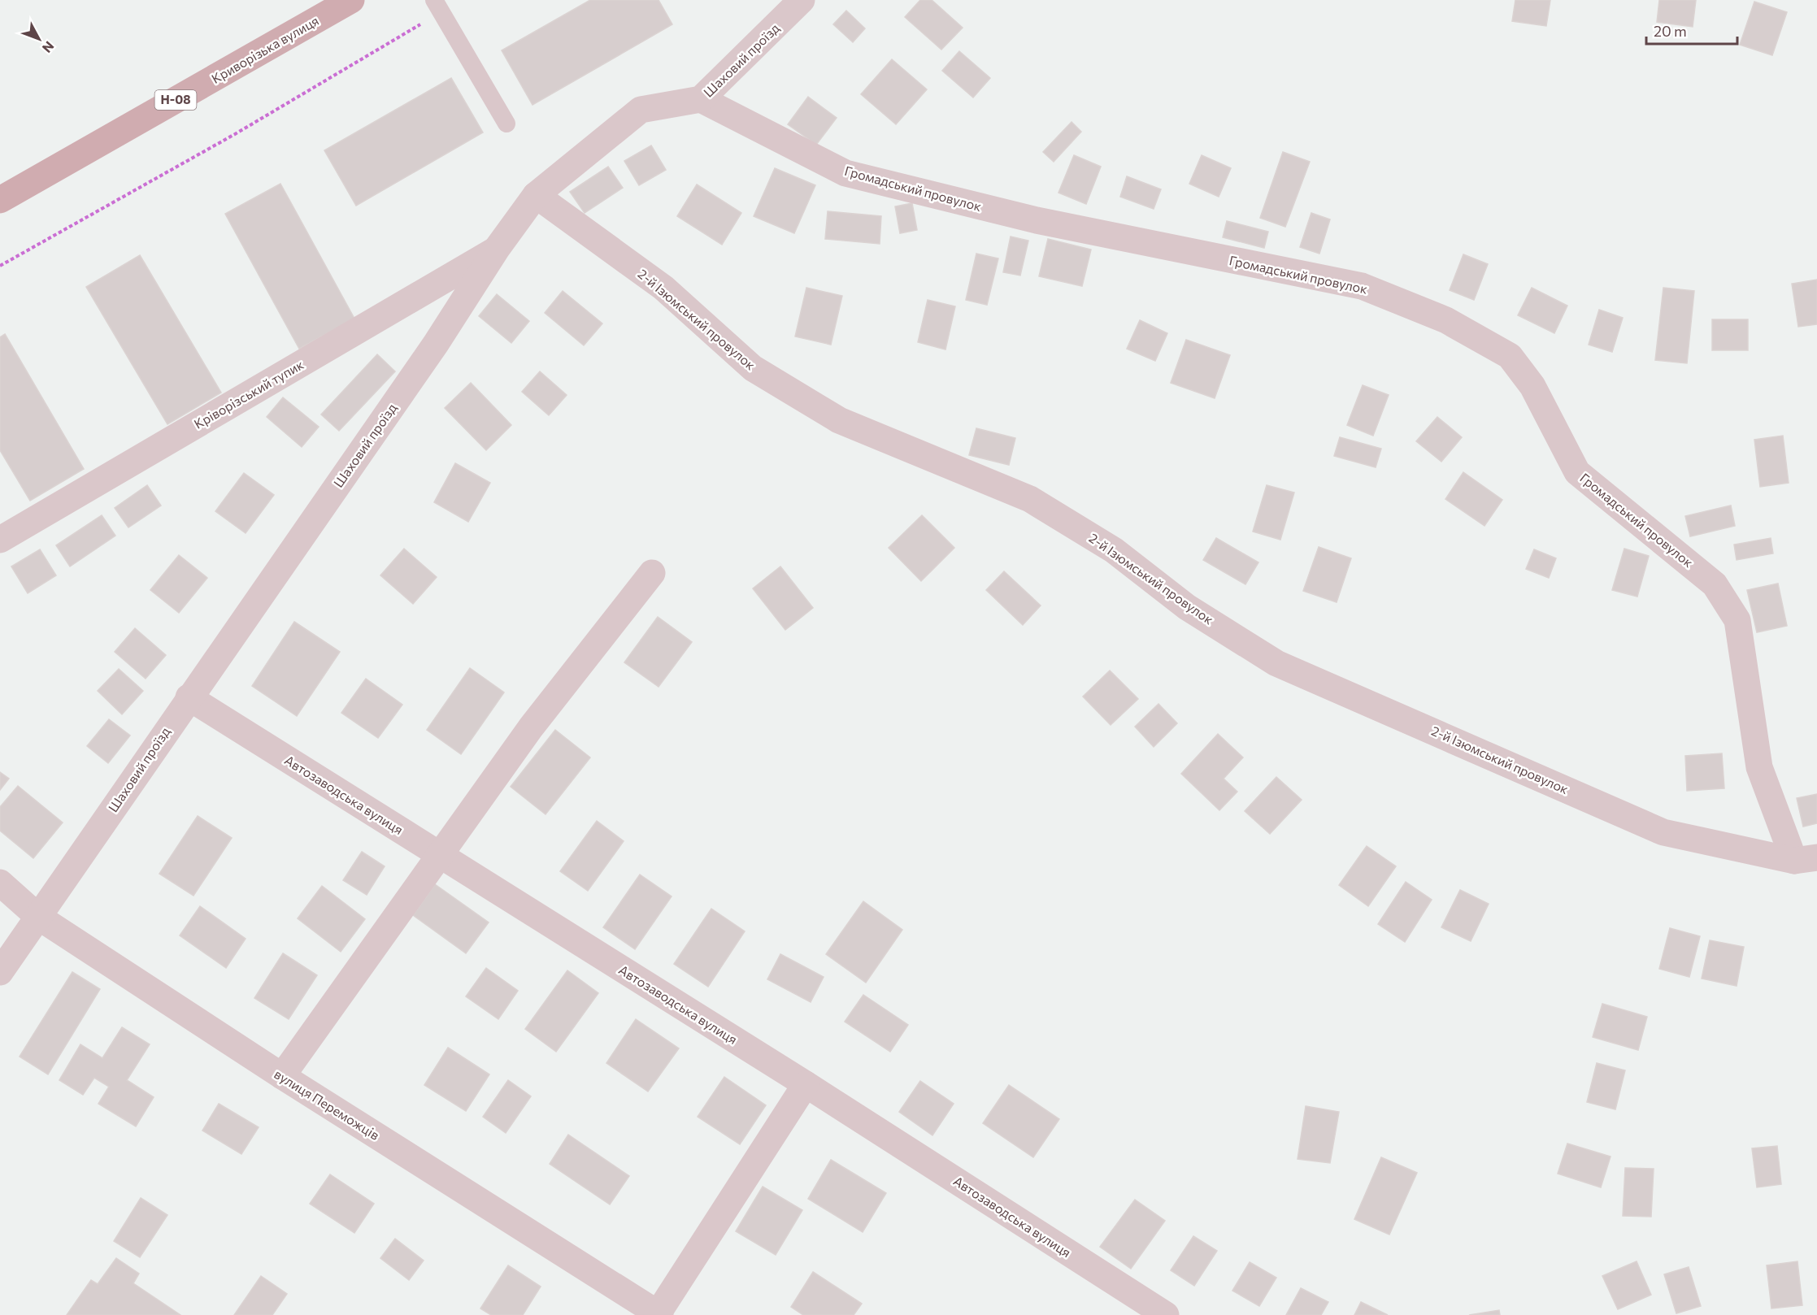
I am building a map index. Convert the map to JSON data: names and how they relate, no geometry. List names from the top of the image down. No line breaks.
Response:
{"streets":{"main road":["Криворізька вулиця","Н-08"],"street":["Шаховий проїзд","Громадський провулок","2-й Ізюмський провулок","Кріворізський тупик","Автозаводська вулиця","вулиця Переможців"]},"crossings":[["Шаховий проїзд","Громадський провулок"],["Шаховий проїзд","2-й Ізюмський провулок"],["Шаховий проїзд","Кріворізський тупик"],["Шаховий проїзд","Автозаводська вулиця"],["Шаховий проїзд","вулиця Переможців"],["Громадський провулок","2-й Ізюмський провулок"]],"scale_bar":"20 m","north":"bottom right"}
